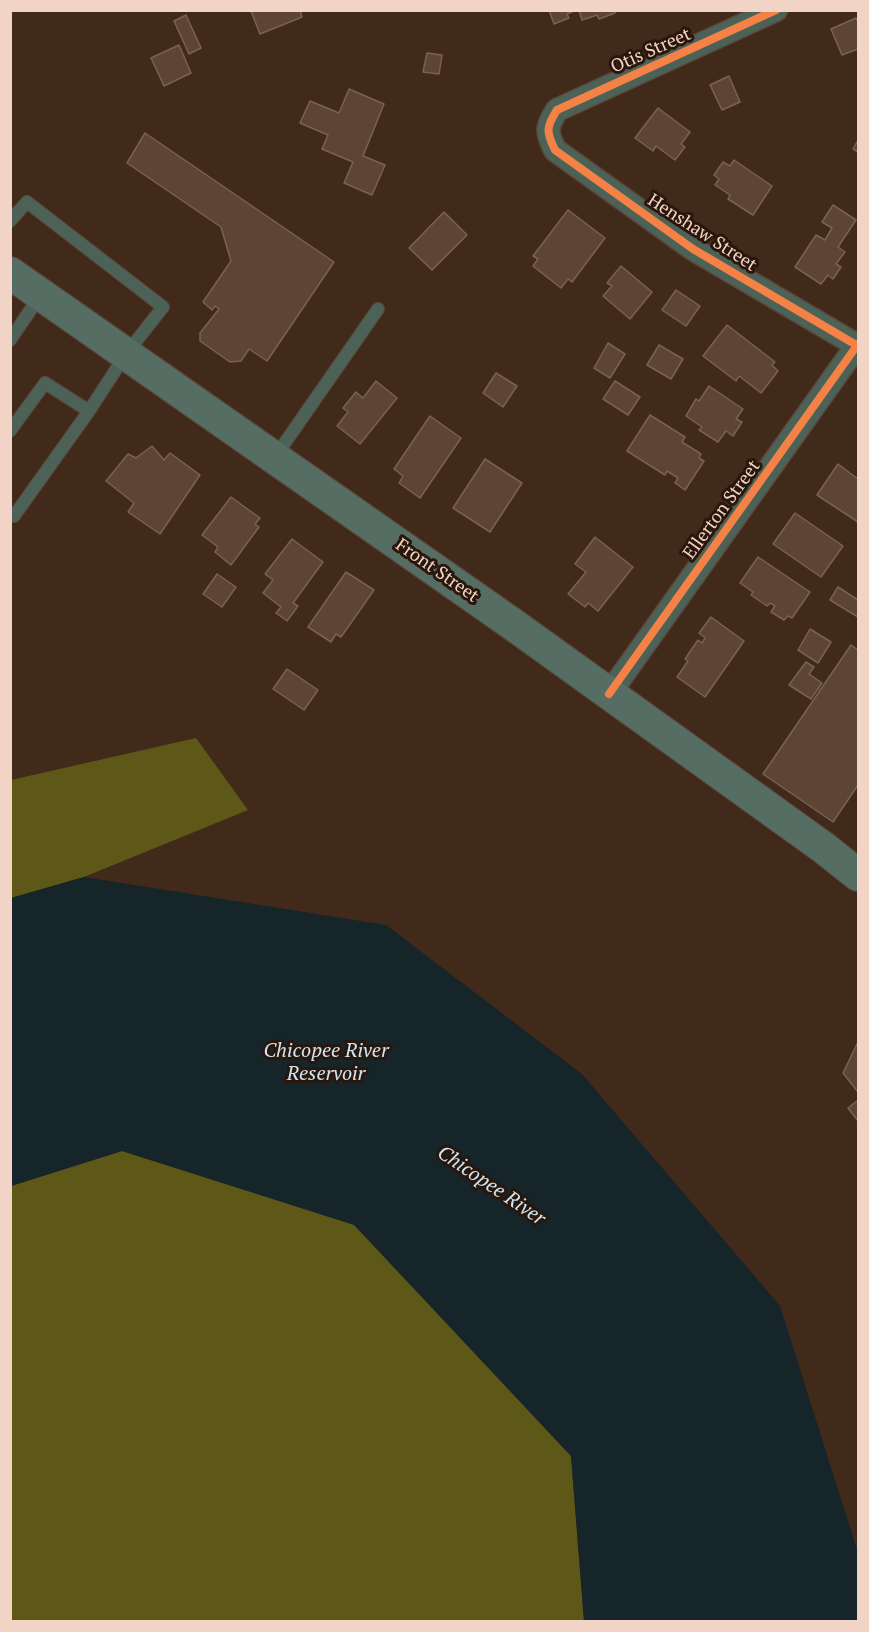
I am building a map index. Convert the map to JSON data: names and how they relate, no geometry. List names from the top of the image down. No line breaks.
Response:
{"streets":{"main road":["Front Street"],"street":["Otis Street","Henshaw Street","Ellerton Street"]},"crossings":[["Otis Street","Henshaw Street"],["Henshaw Street","Ellerton Street"],["Ellerton Street","Front Street"]],"water":["Chicopee River Reservoir","Chicopee River"]}
